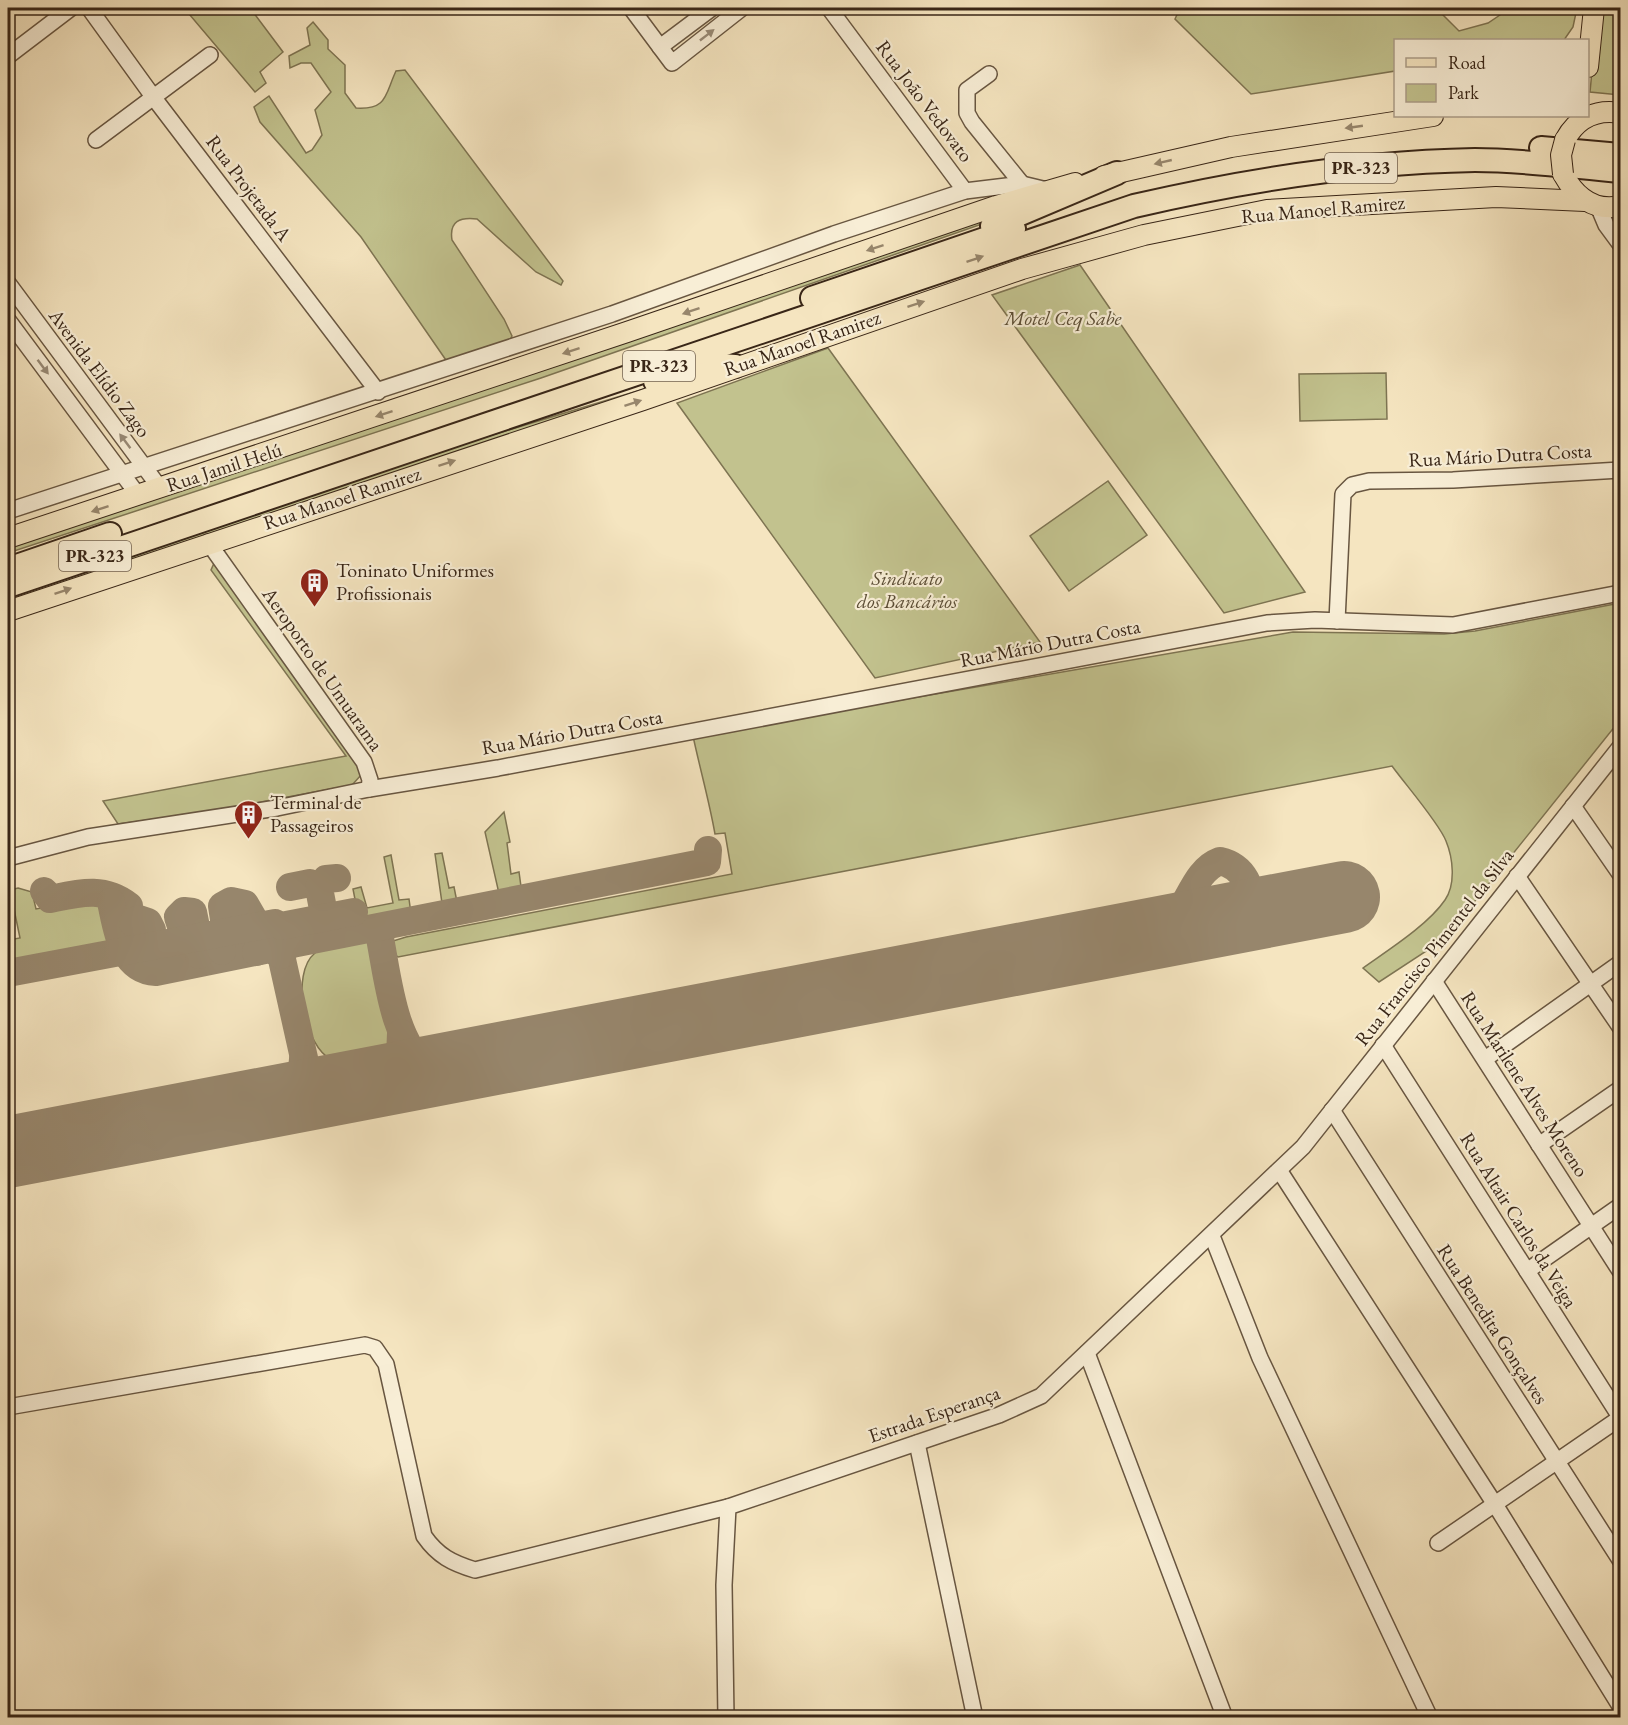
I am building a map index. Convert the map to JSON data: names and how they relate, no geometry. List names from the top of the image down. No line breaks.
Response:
{"streets":{"highway":["PR-323"],"main road":["Rua Manoel Ramirez","Rua Jamil Helú"],"street":["Rua João Vedovato","Rua Projetada A","Avenida Elídio Zago","Rua Mário Dutra Costa","Aeroporto de Umuarama","Rua Francisco Pimentel da Silva","Rua Marilene Alves Moreno","Rua Altair Carlos da Veiga","Rua Benedita Gonçalves","Estrada Esperança"]},"crossings":[["Rua Manoel Ramirez","Aeroporto de Umuarama"],["Avenida Elídio Zago","Rua Jamil Helú"],["Rua Mário Dutra Costa","Aeroporto de Umuarama"],["Rua Francisco Pimentel da Silva","Rua Marilene Alves Moreno"],["Rua Francisco Pimentel da Silva","Rua Altair Carlos da Veiga"],["Rua Francisco Pimentel da Silva","Rua Benedita Gonçalves"],["Rua Francisco Pimentel da Silva","Estrada Esperança"]],"one_way":["Rua Manoel Ramirez","Rua Jamil Helú"],"parks":["Motel Ceq Sabe","Sindicato dos Bancários"],"places":{"building":["Toninato Uniformes Profissionais","Terminal de Passageiros"]},"legend":["Road","Park"]}
